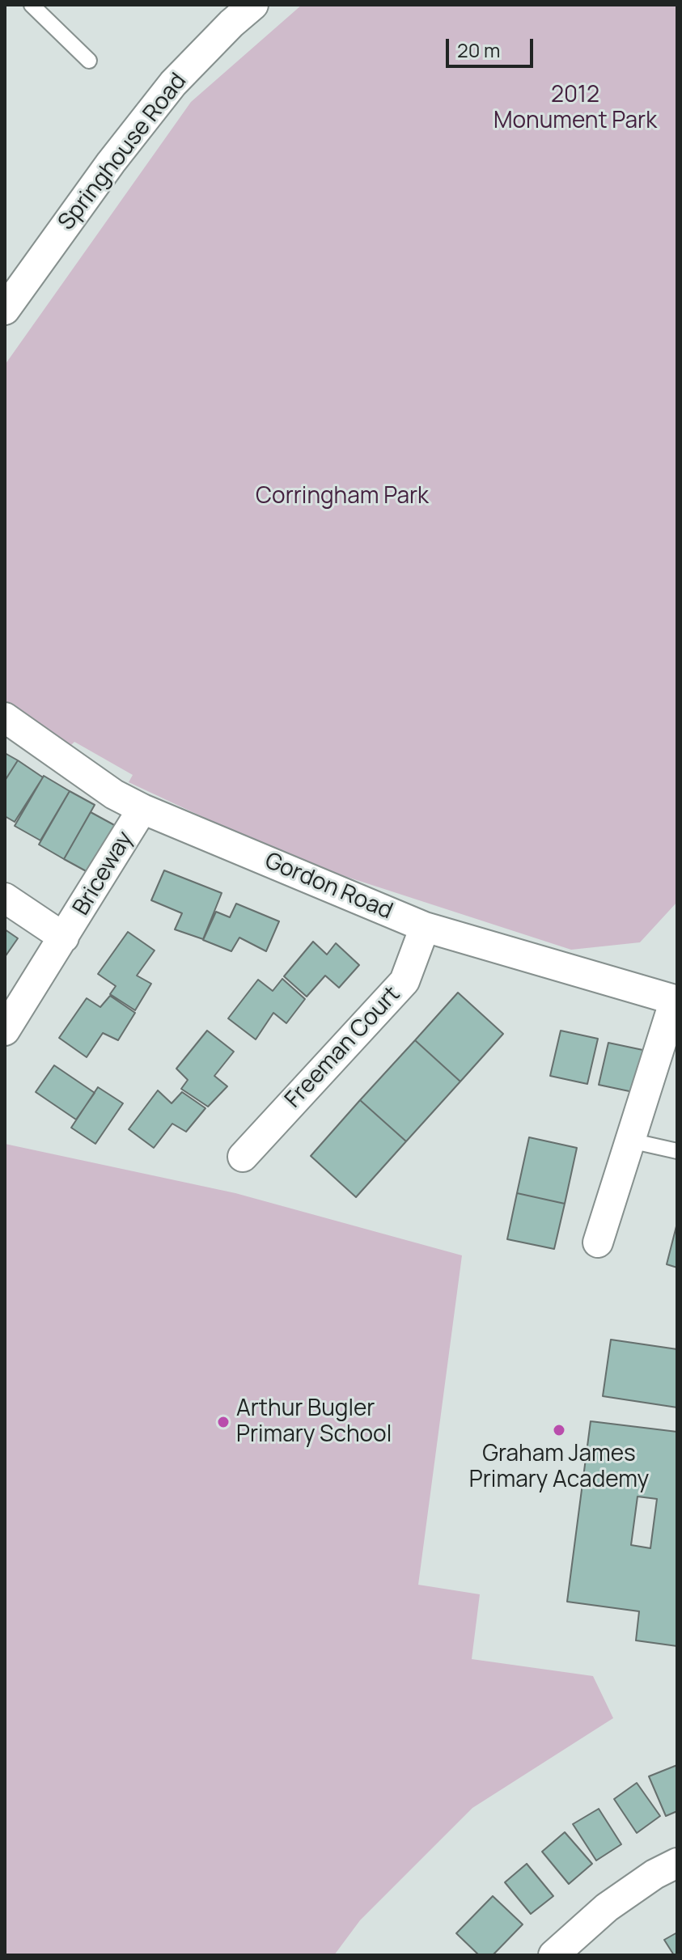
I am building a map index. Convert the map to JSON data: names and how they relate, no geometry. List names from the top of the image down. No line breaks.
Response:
{"streets":{"street":["Springhouse Road","Briceway","Gordon Road","Freeman Court"]},"crossings":[["Briceway","Gordon Road"],["Gordon Road","Freeman Court"]],"parks":["2012 Monument Park","Corringham Park"],"places":["Arthur Bugler Primary School","Graham James Primary Academy"],"scale_bar":"20 m"}
